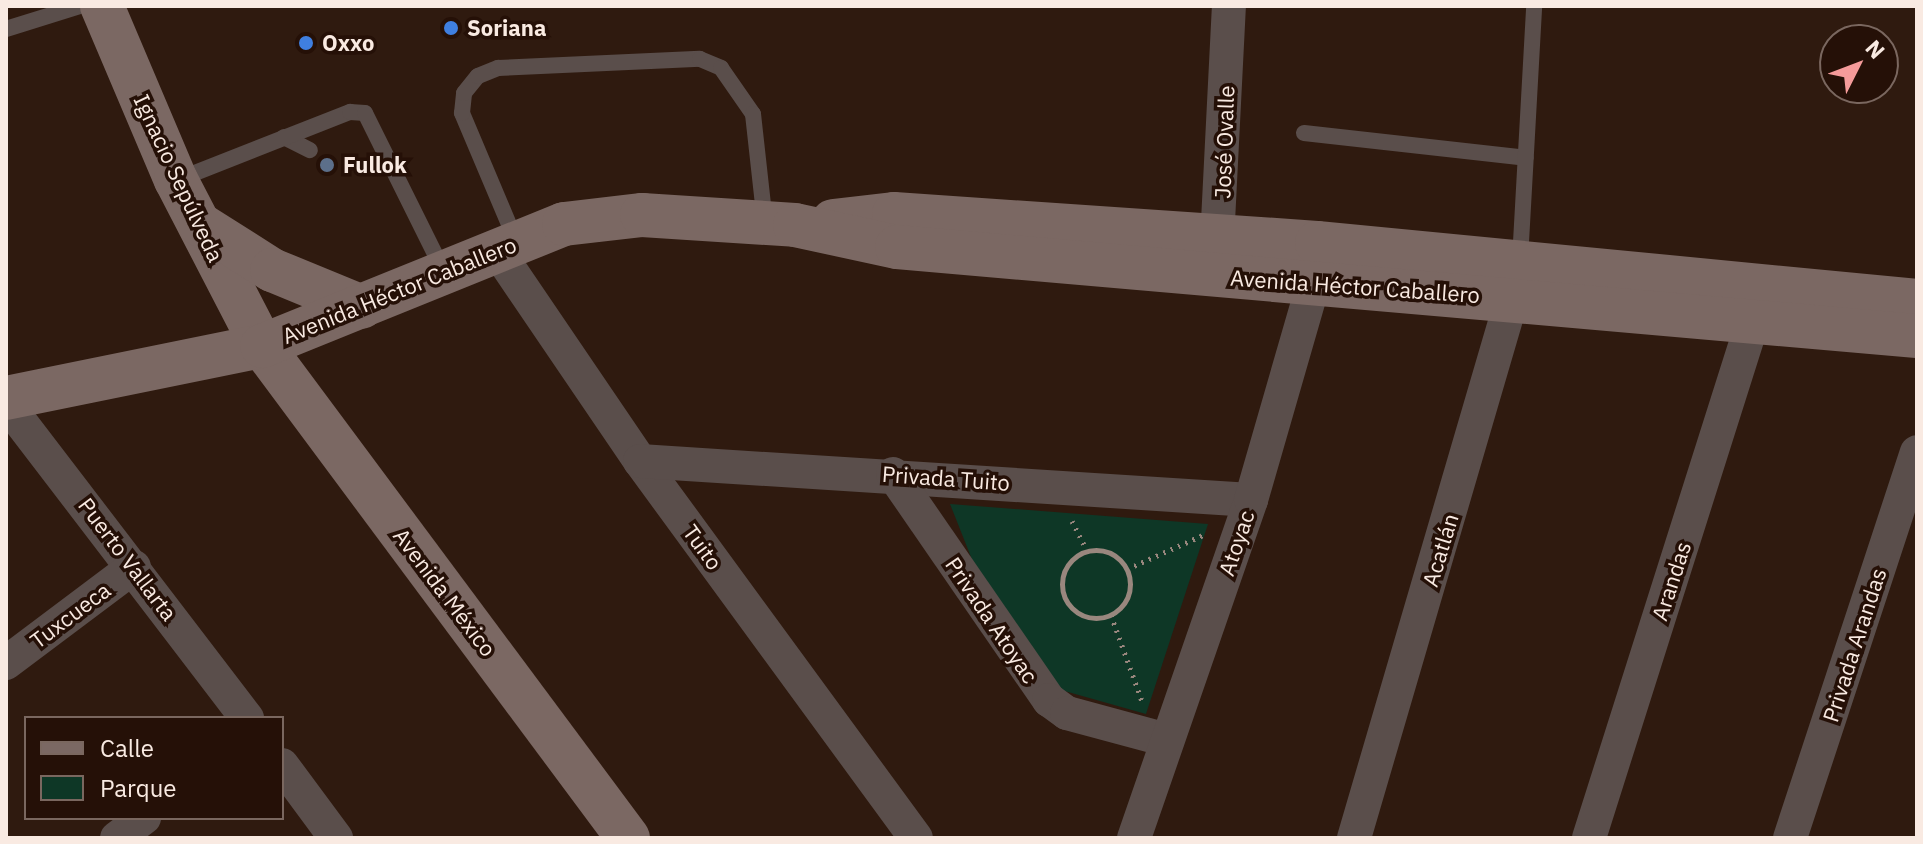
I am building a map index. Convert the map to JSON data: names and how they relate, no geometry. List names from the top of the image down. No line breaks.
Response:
{"streets":{"main road":["Ignacio Sepúlveda","Avenida Héctor Caballero","Avenida México"],"street":["José Ovalle","Privada Tuito","Atoyac","Tuito","Acatlán","Puerto Vallarta","Arandas","Tuxcueca","Privada Atoyac","Privada Arandas"]},"crossings":[["José Ovalle","Avenida Héctor Caballero"],["Ignacio Sepúlveda","Avenida Héctor Caballero"],["Ignacio Sepúlveda","Avenida México"],["Avenida Héctor Caballero","Atoyac"],["Avenida Héctor Caballero","Tuito"],["Avenida Héctor Caballero","Acatlán"],["Avenida Héctor Caballero","Puerto Vallarta"],["Avenida Héctor Caballero","Arandas"],["Avenida Héctor Caballero","Avenida México"],["Privada Tuito","Atoyac"],["Privada Tuito","Tuito"],["Privada Tuito","Privada Atoyac"],["Atoyac","Privada Atoyac"],["Puerto Vallarta","Tuxcueca"]],"places":["Soriana","Oxxo","Fullok"],"legend":["Calle","Parque"],"north":"top right"}
